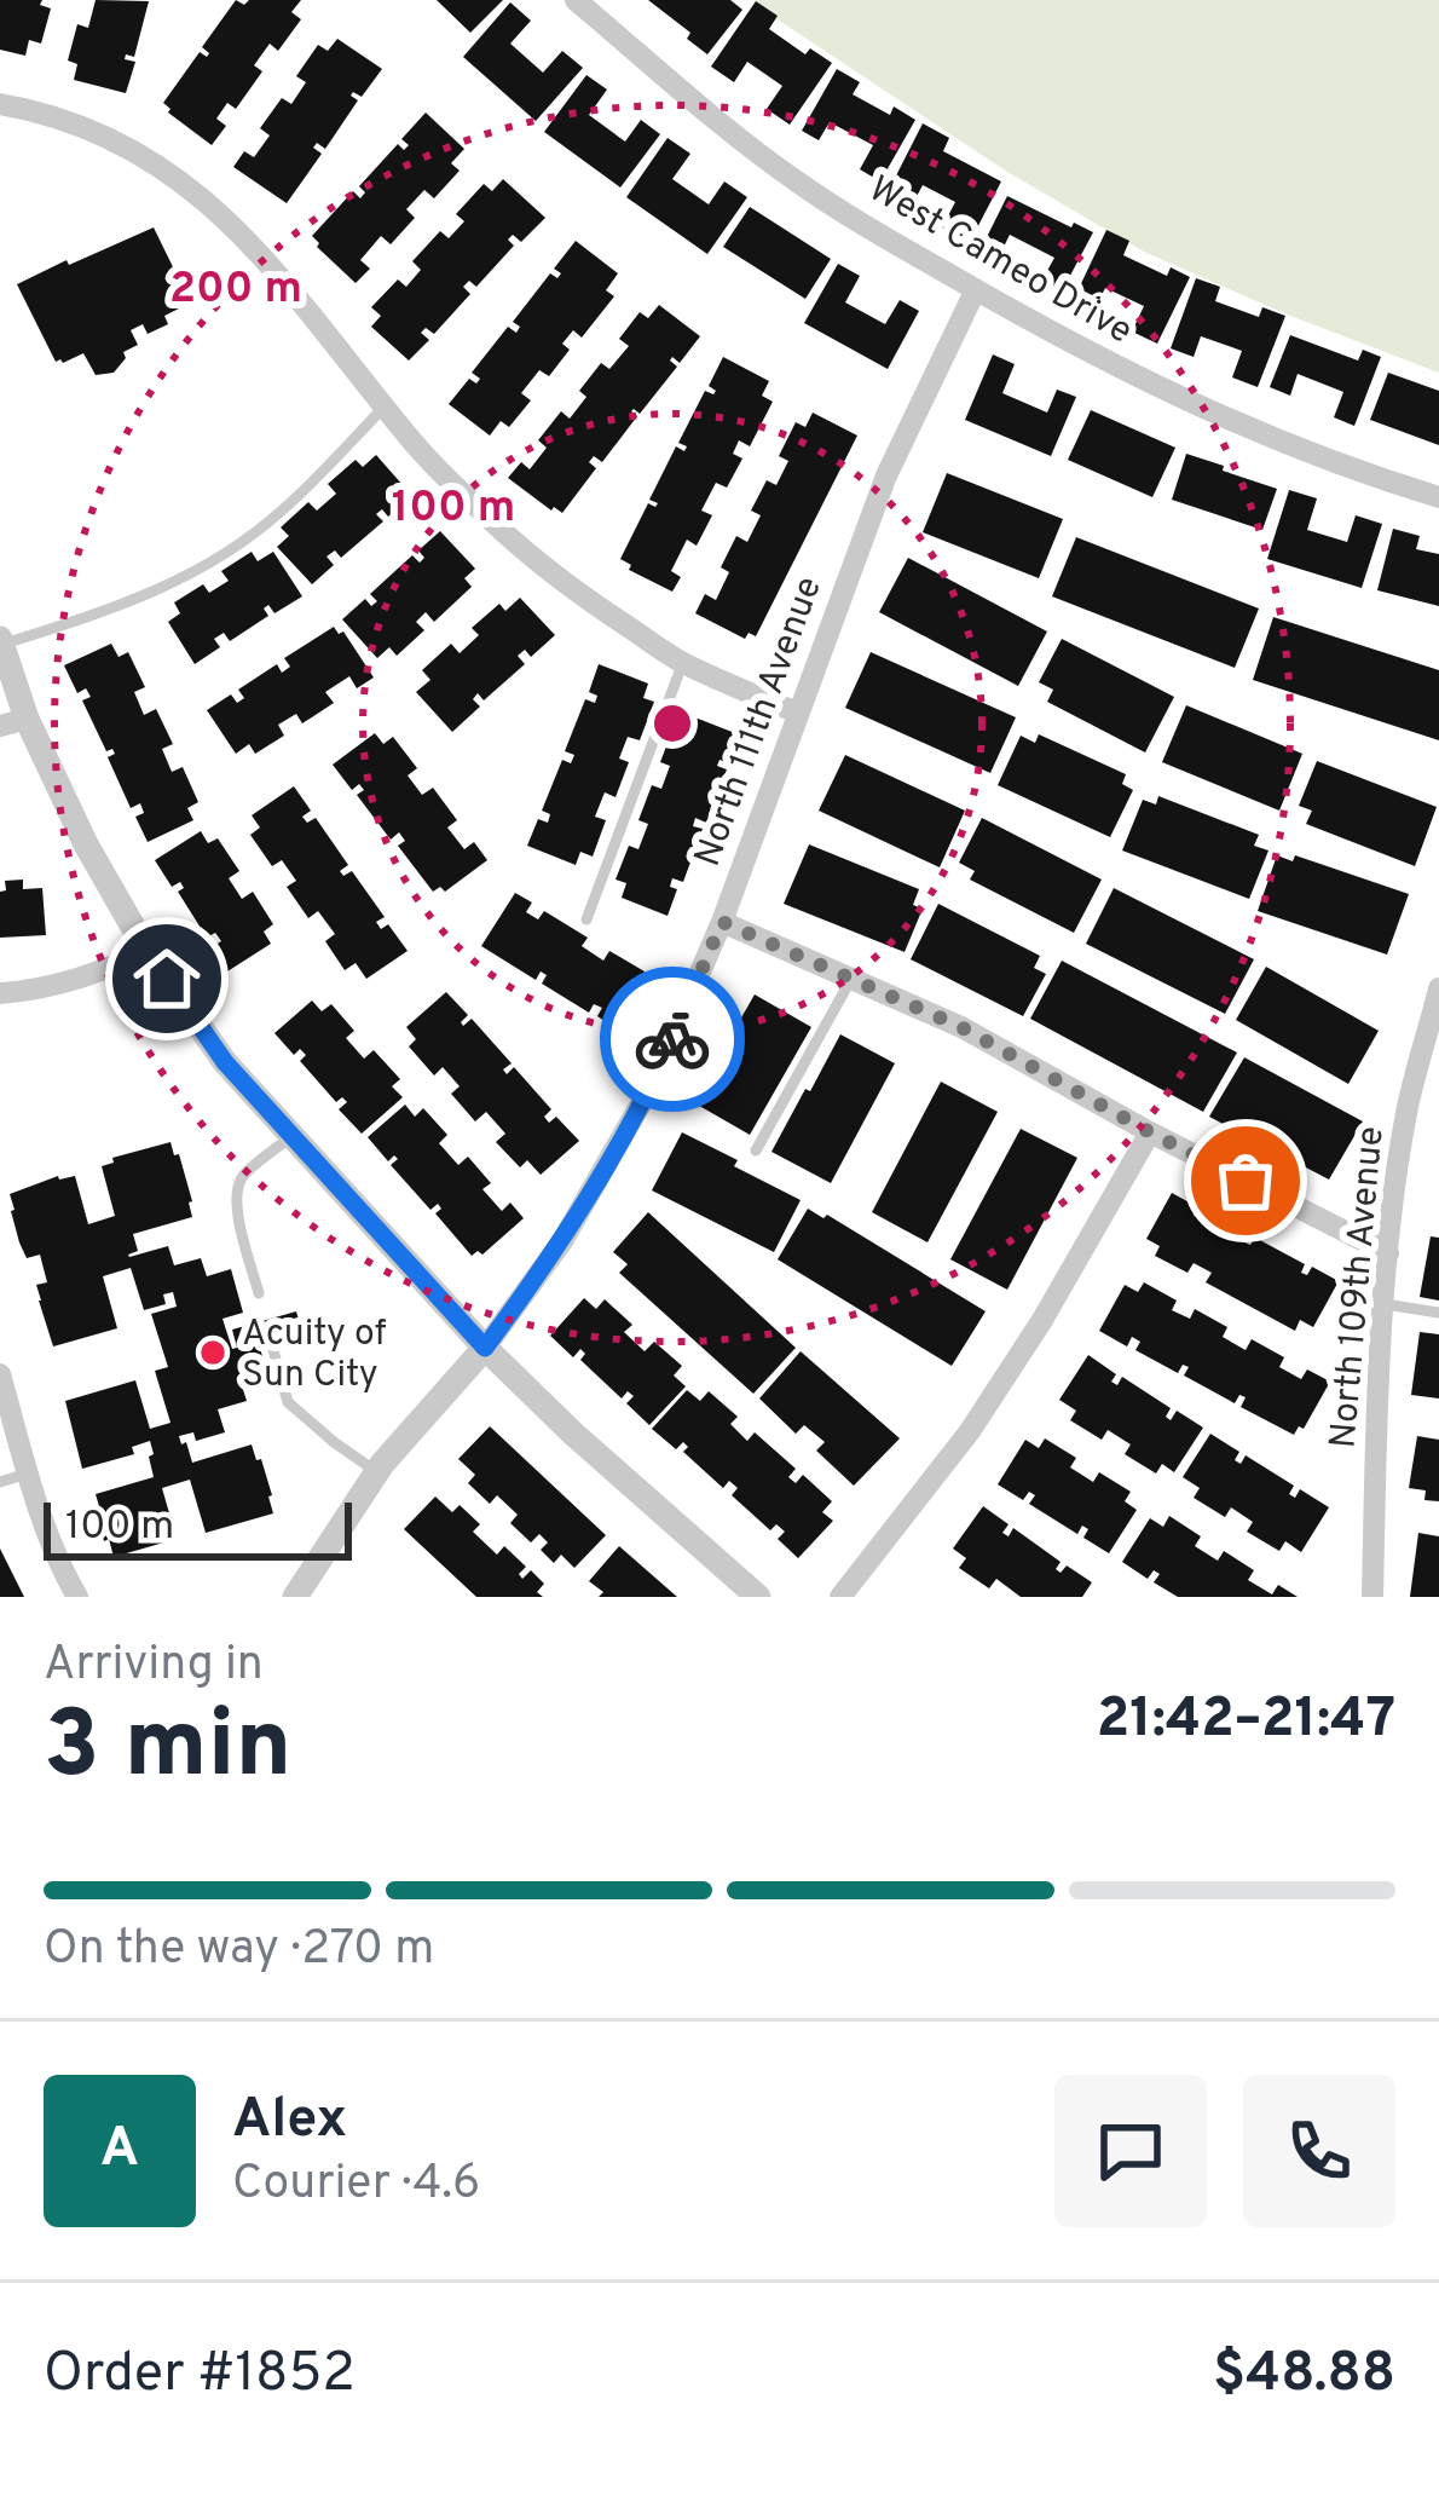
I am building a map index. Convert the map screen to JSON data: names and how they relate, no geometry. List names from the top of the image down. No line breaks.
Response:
{"streets":{"street":["West Cameo Drive","North 111th Avenue","North 109th Avenue"]},"crossings":[["West Cameo Drive","North 111th Avenue"]],"places":["Acuity of Sun City"],"scale_bar":"100 m","page":{"scale":"100 m","heading":["3 min","Arriving in","21:42–21:47"],"panel":["Alex","Courier · 4.6","Order #1852","$48.88"],"bar":"On the way · 270 m","round":"A"},"rings":["200 m","100 m"]}
